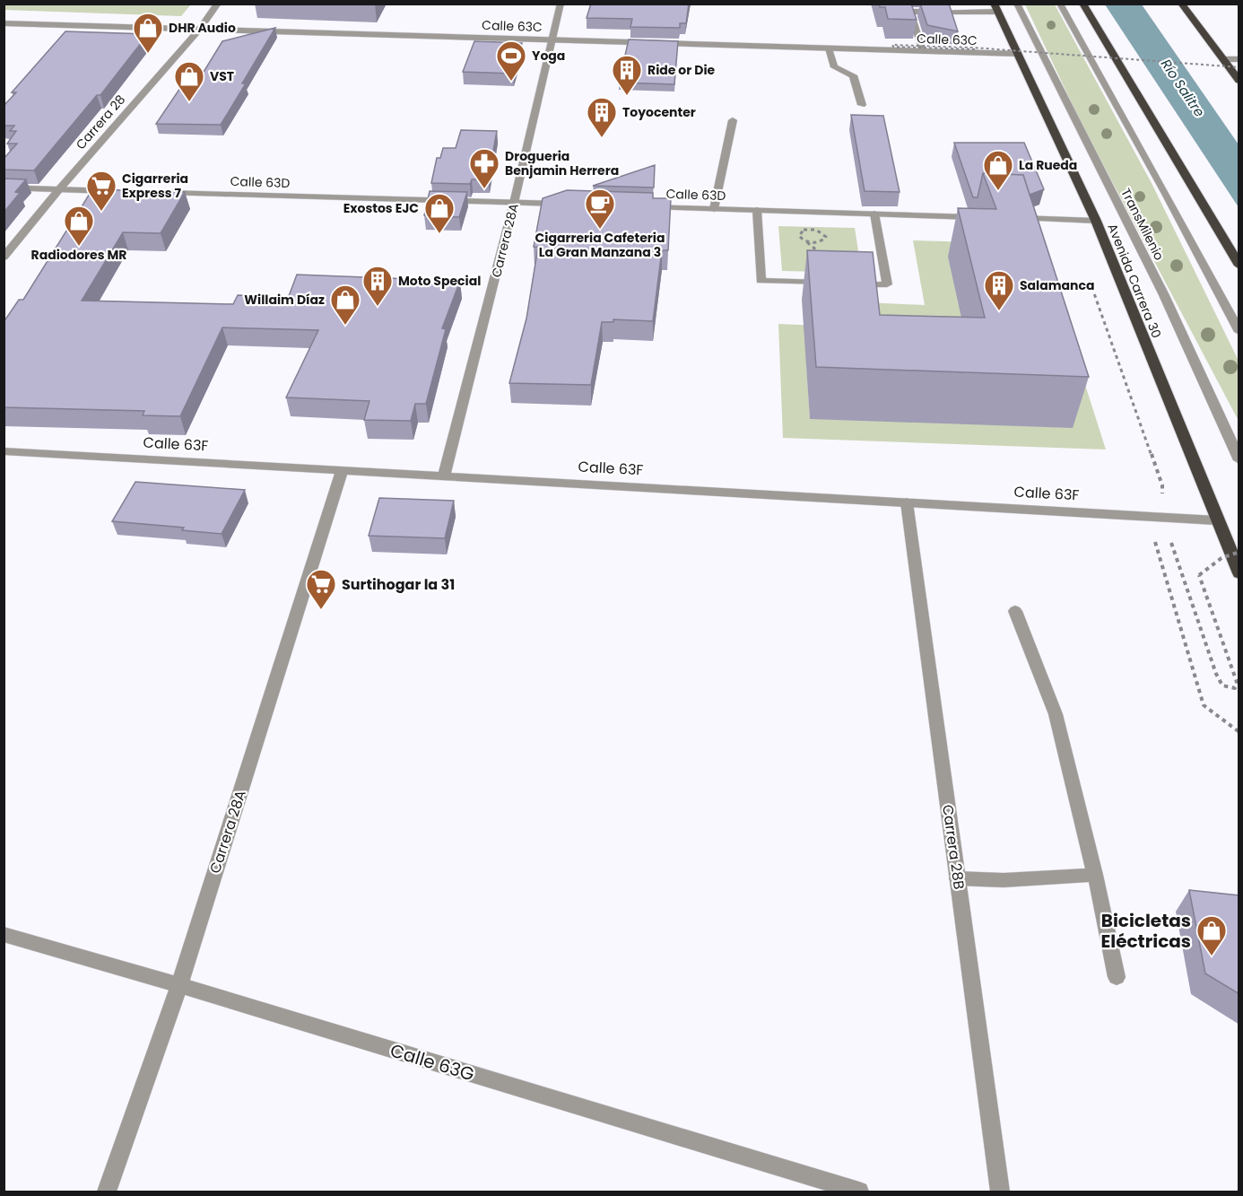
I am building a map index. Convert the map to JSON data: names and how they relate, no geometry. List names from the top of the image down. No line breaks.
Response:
{"streets":{"highway":["Avenida Carrera 30"],"street":["Calle 63C","Carrera 28","Calle 63D","TransMilenio","Carrera 28A","Calle 63F","Carrera 28B","Calle 63G"]},"crossings":[["Calle 63C","Carrera 28"],["Calle 63C","Carrera 28A"],["Calle 63C","Avenida Carrera 30"],["Calle 63D","Carrera 28A"],["Carrera 28A","Calle 63F"],["Carrera 28A","Calle 63G"],["Avenida Carrera 30","Calle 63F"],["Calle 63F","Carrera 28B"]],"water":["Río Salitre"],"places":{"shop":["DHR Audio","VST","La Rueda","Exostos EJC","Radiodores MR","Willaim Díaz","Bicicletas Eléctricas"],"sports":["Yoga"],"building":["Ride or Die","Toyocenter","Moto Special","Salamanca"],"pharmacy":["Drogueria Benjamin Herrera"],"supermarket":["Cigarreria Express 7","Surtihogar la 31"],"cafe":["Cigarreria Cafeteria La Gran Manzana 3"]}}
